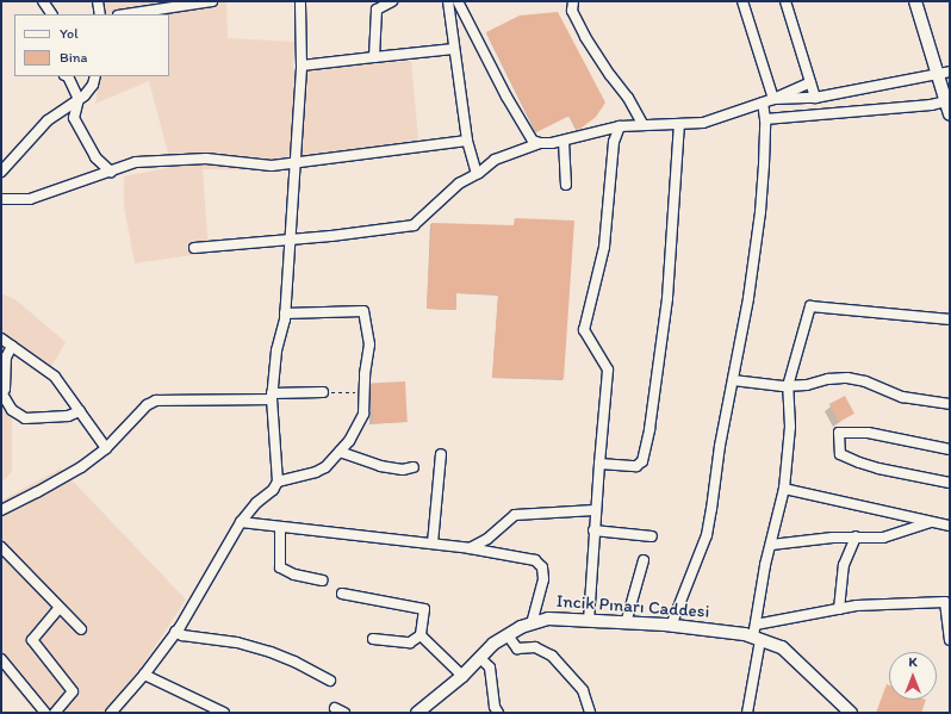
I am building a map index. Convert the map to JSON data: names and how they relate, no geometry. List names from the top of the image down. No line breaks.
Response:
{"streets":{"main road":["Incik Pınarı Caddesi"]},"legend":["Yol","Bina"],"north":"top"}
